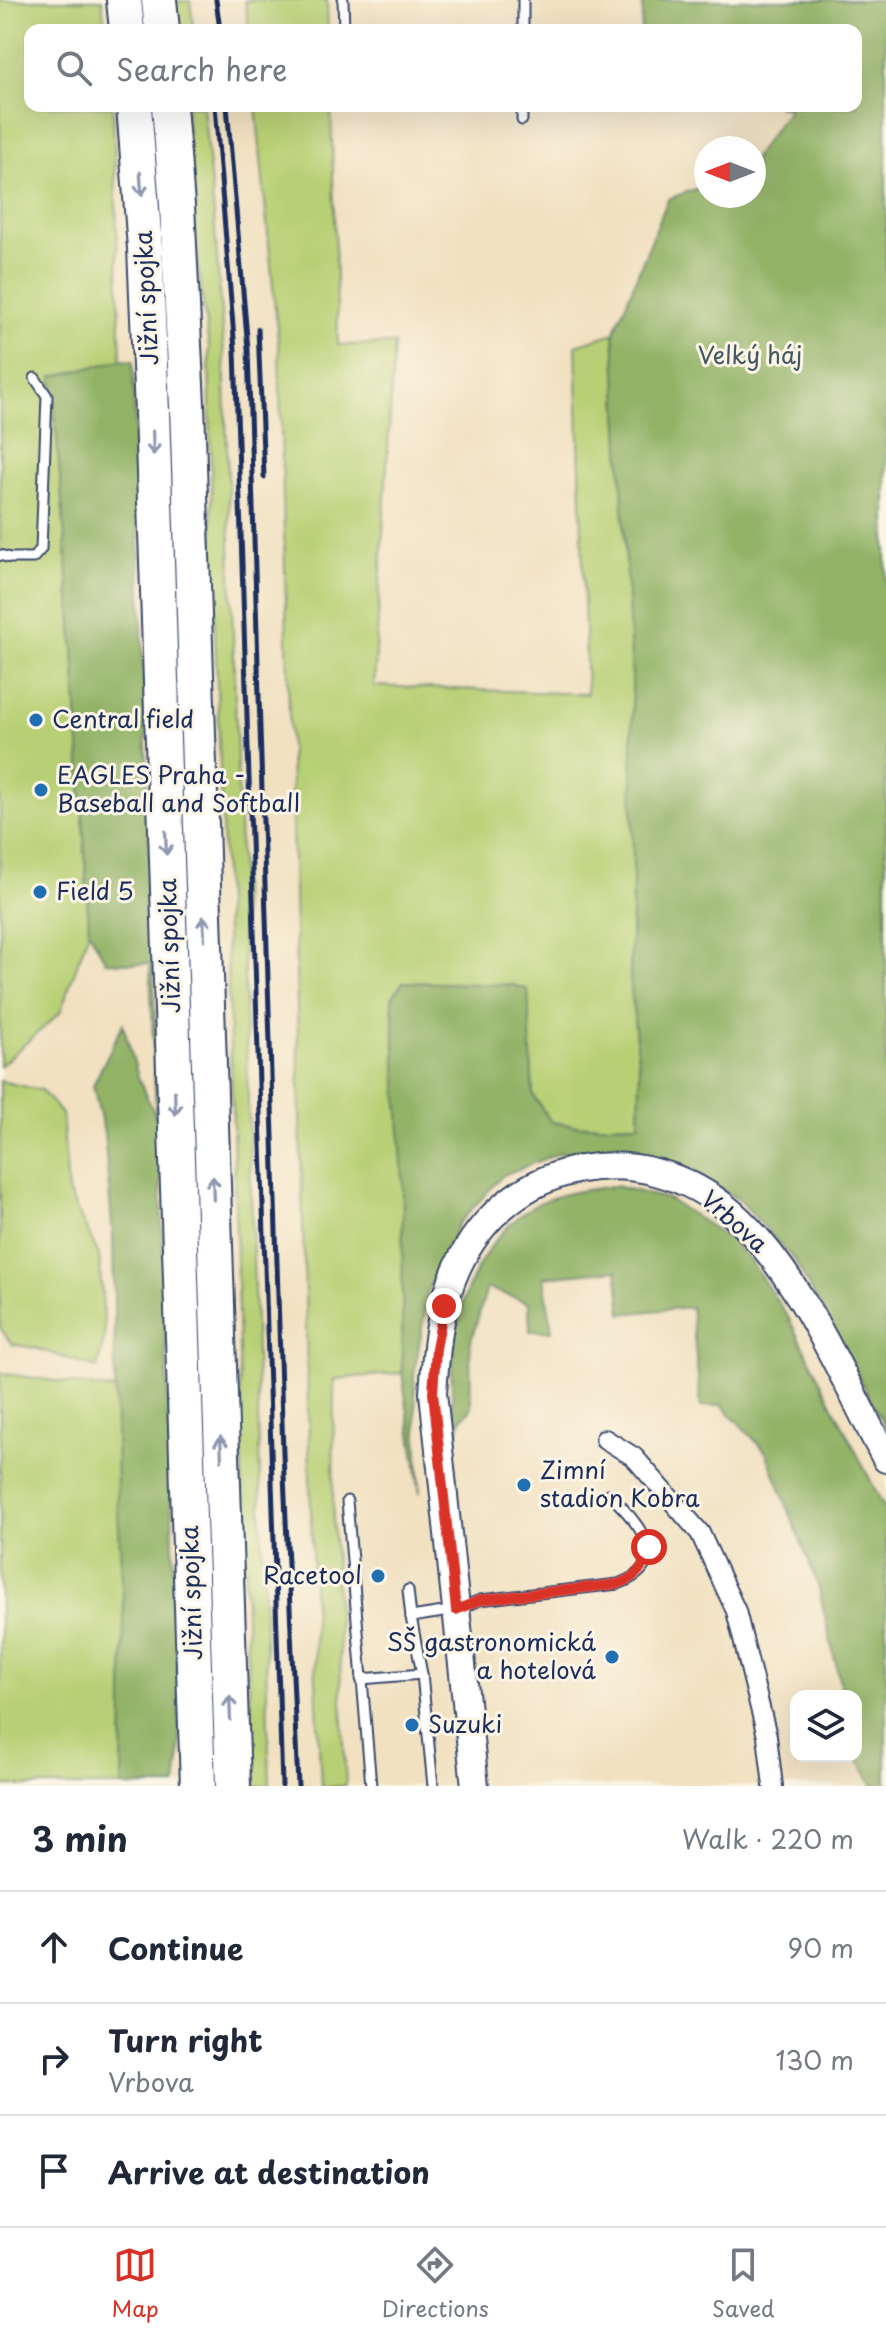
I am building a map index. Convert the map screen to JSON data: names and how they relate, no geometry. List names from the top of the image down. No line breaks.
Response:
{"streets":{"highway":["Jižní spojka"],"main road":["Vrbova"]},"parks":["Velký háj"],"places":["Central field","EAGLES Praha - Baseball and Softball","Field 5","Zimní stadion Kobra","Racetool","SŠ gastronomická a hotelová","Suzuki"],"north":"left","page":{"search":"Search here","heading":["3 min","Walk · 220 m"],"list":[["Continue","90 m"],["Turn right","Vrbova","130 m"],"Arrive at destination"],"nav":["Map","Directions","Saved"]}}
